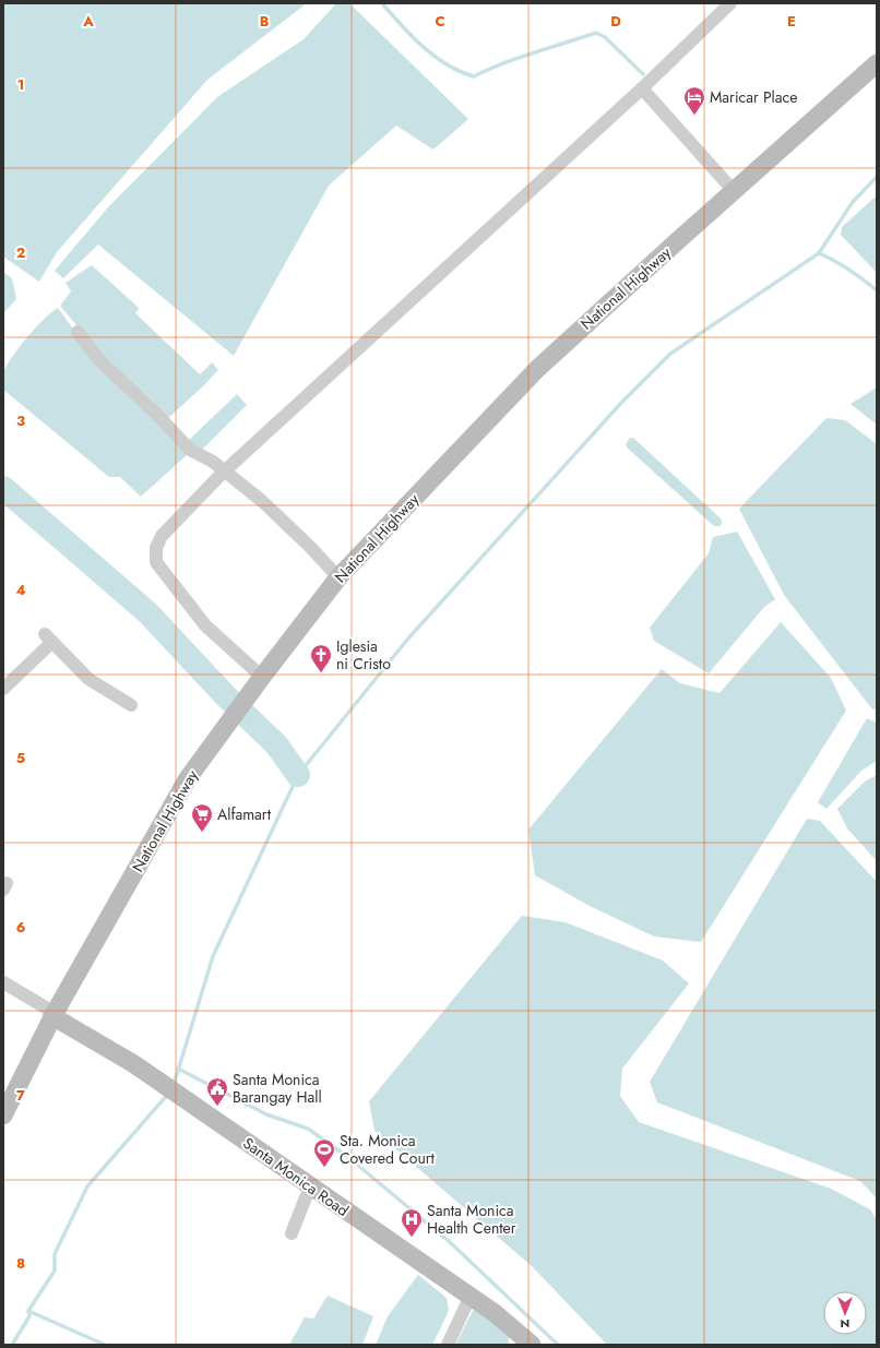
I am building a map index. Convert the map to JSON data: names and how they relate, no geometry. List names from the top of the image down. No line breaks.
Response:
{"streets":{"main road":["National Highway","Santa Monica Road"]},"crossings":[["National Highway","Santa Monica Road"]],"places":{"hotel":["Maricar Place"],"church":["Iglesia ni Cristo"],"supermarket":["Alfamart"],"public building":["Santa Monica Barangay Hall"],"sports":["Sta. Monica Covered Court"],"hospital":["Santa Monica Health Center"]},"north":"bottom","grid":{"columns":["A","B","C","D","E"],"rows":["1","2","3","4","5","6","7","8"]}}
